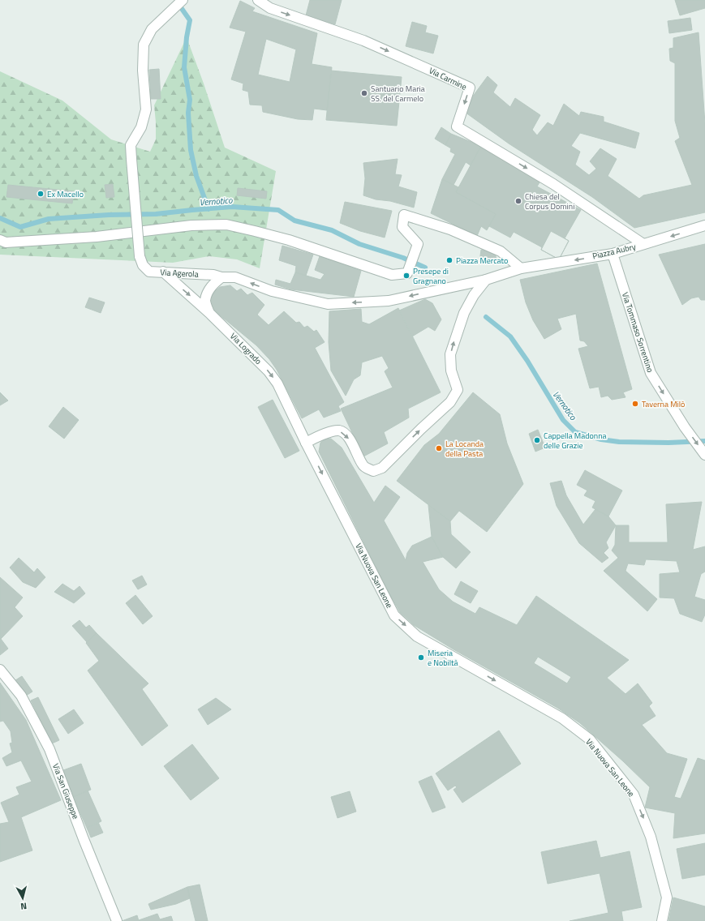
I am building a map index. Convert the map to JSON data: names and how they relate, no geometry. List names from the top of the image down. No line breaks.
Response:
{"streets":{"street":["Via Carmine","Piazza Aubry","Via Agerola","Via Tommaso Sorrentino","Via Logrado","Via Nuova San Leone","Via San Giuseppe"]},"crossings":[["Via Carmine","Piazza Aubry"],["Piazza Aubry","Via Tommaso Sorrentino"],["Via Agerola","Via Logrado"],["Via Logrado","Via Nuova San Leone"]],"one_way":["Via Carmine","Piazza Aubry","Via Agerola","Via Tommaso Sorrentino","Via Logrado","Via Nuova San Leone"],"water":["Vernotico"],"places":["Santuario Maria SS. del Carmelo","Ex Macello","Chiesa del Corpus Domini","Piazza Mercato","Presepe di Gragnano","Taverna Milò","Cappella Madonna delle Grazie","La Locanda della Pasta","Miseria e Nobiltà"],"north":"bottom"}
